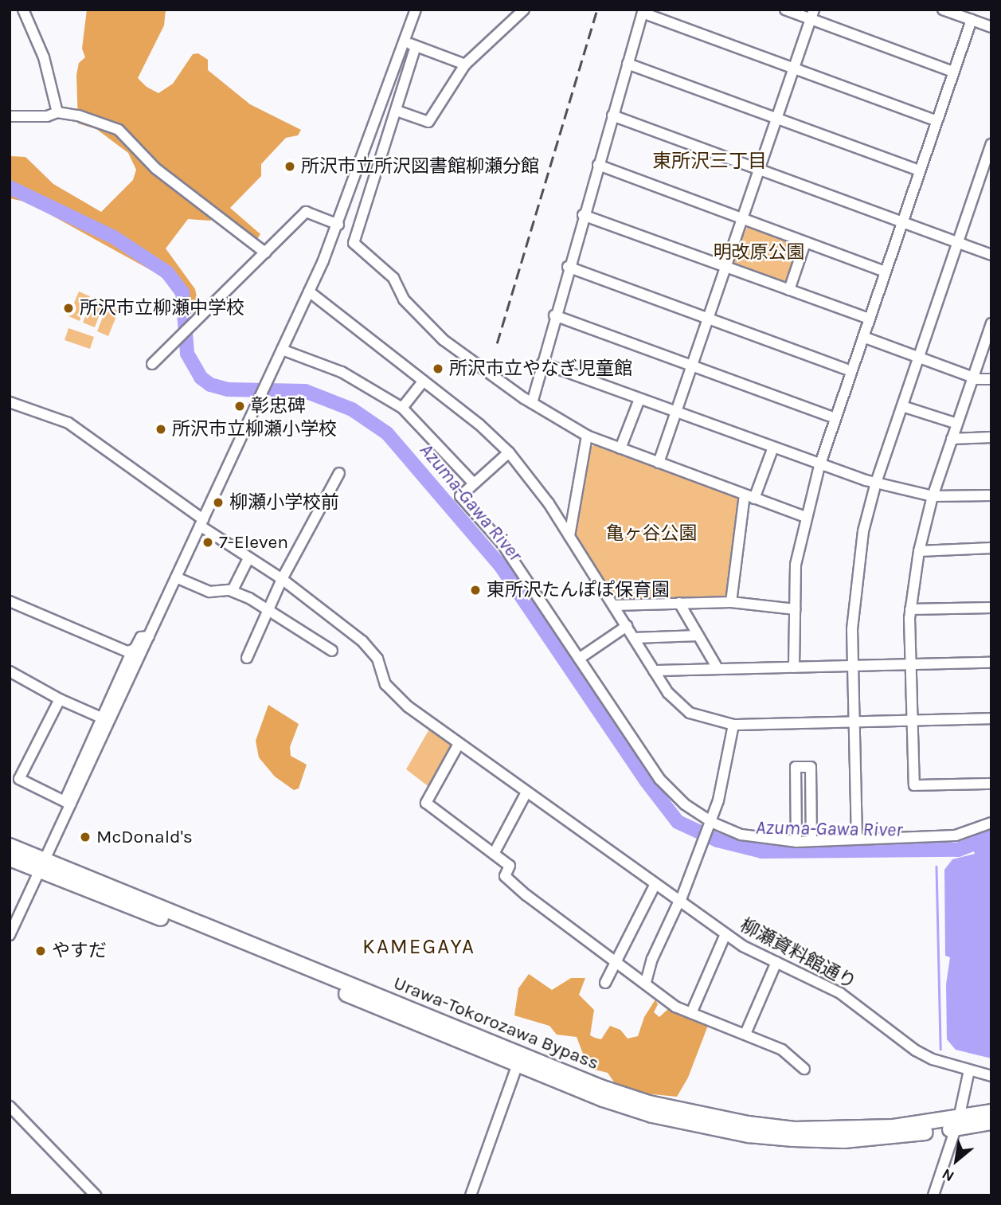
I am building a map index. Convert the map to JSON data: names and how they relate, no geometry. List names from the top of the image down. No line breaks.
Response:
{"streets":{"highway":["Urawa-Tokorozawa Bypass"],"street":["柳瀬資料館通り"]},"districts":["東所沢三丁目","KAMEGAYA"],"water":["Azuma-Gawa River"],"parks":["明改原公園","亀ヶ谷公園"],"places":["所沢市立所沢図書館柳瀬分館","所沢市立柳瀬中学校","所沢市立やなぎ児童館","彰忠碑","所沢市立柳瀬小学校","柳瀬小学校前","7-Eleven","東所沢たんぽぽ保育園","McDonald's","やすだ"],"north":"bottom left"}
